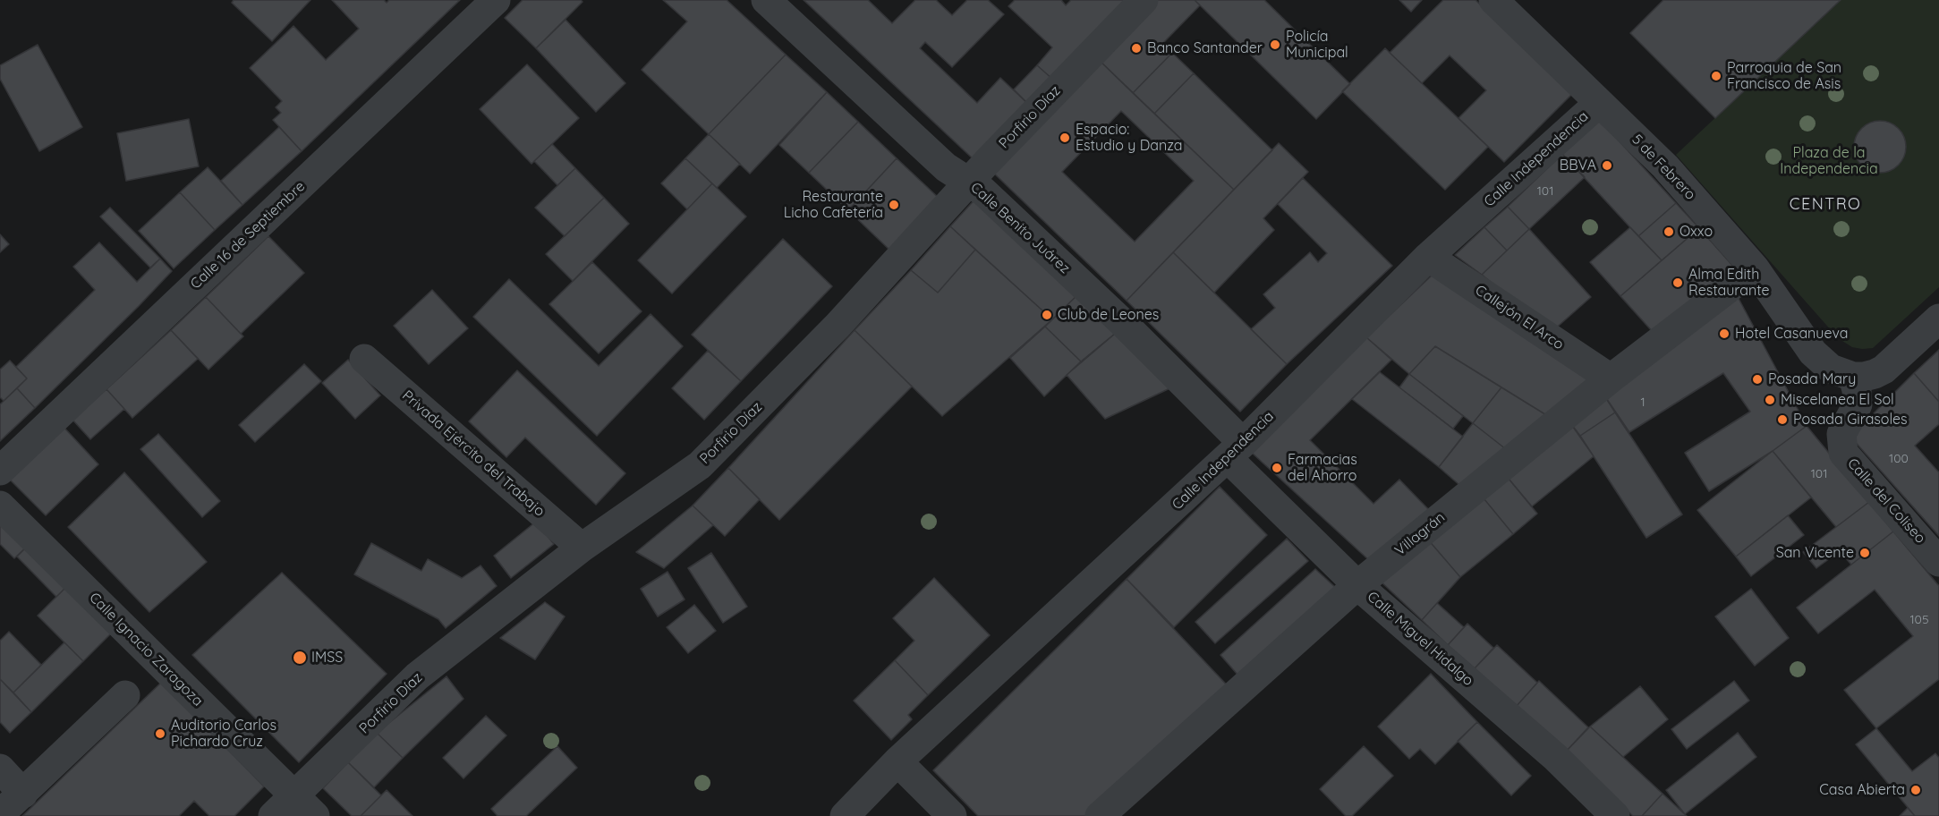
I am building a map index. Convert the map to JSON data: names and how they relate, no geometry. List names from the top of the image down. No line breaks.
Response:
{"streets":{"street":["Porfirio Díaz","Calle Independencia","5 de Febrero","Calle Benito Juárez","Calle 16 de Septiembre","Callejón El Arco","Privada Ejército del Trabajo","Calle del Coliseo","Villagrán","Calle Miguel Hidalgo","Calle Ignacio Zaragoza"]},"crossings":[["Porfirio Díaz","Calle Benito Juárez"],["Porfirio Díaz","Privada Ejército del Trabajo"],["Porfirio Díaz","Calle Ignacio Zaragoza"],["Calle Independencia","5 de Febrero"],["Calle Independencia","Calle Benito Juárez"],["Calle Independencia","Callejón El Arco"],["Calle Independencia","Calle Miguel Hidalgo"],["5 de Febrero","Calle del Coliseo"],["5 de Febrero","Villagrán"],["Calle Benito Juárez","Calle Miguel Hidalgo"],["Callejón El Arco","Villagrán"],["Villagrán","Calle Miguel Hidalgo"]],"districts":["CENTRO"],"parks":["Plaza de la Independencia"],"places":["Policía Municipal","Banco Santander","Parroquia de San Francisco de Asis","Espacio: Estudio y Danza","BBVA","Restaurante Licho Cafetería","Oxxo","Alma Edith Restaurante","Club de Leones","Hotel Casanueva","Posada Mary","Miscelanea El Sol","Posada Girasoles","Farmacias del Ahorro","San Vicente","IMSS","Auditorio Carlos Pichardo Cruz","Casa Abierta"],"house_numbers":["101","1","100","101","105"]}
